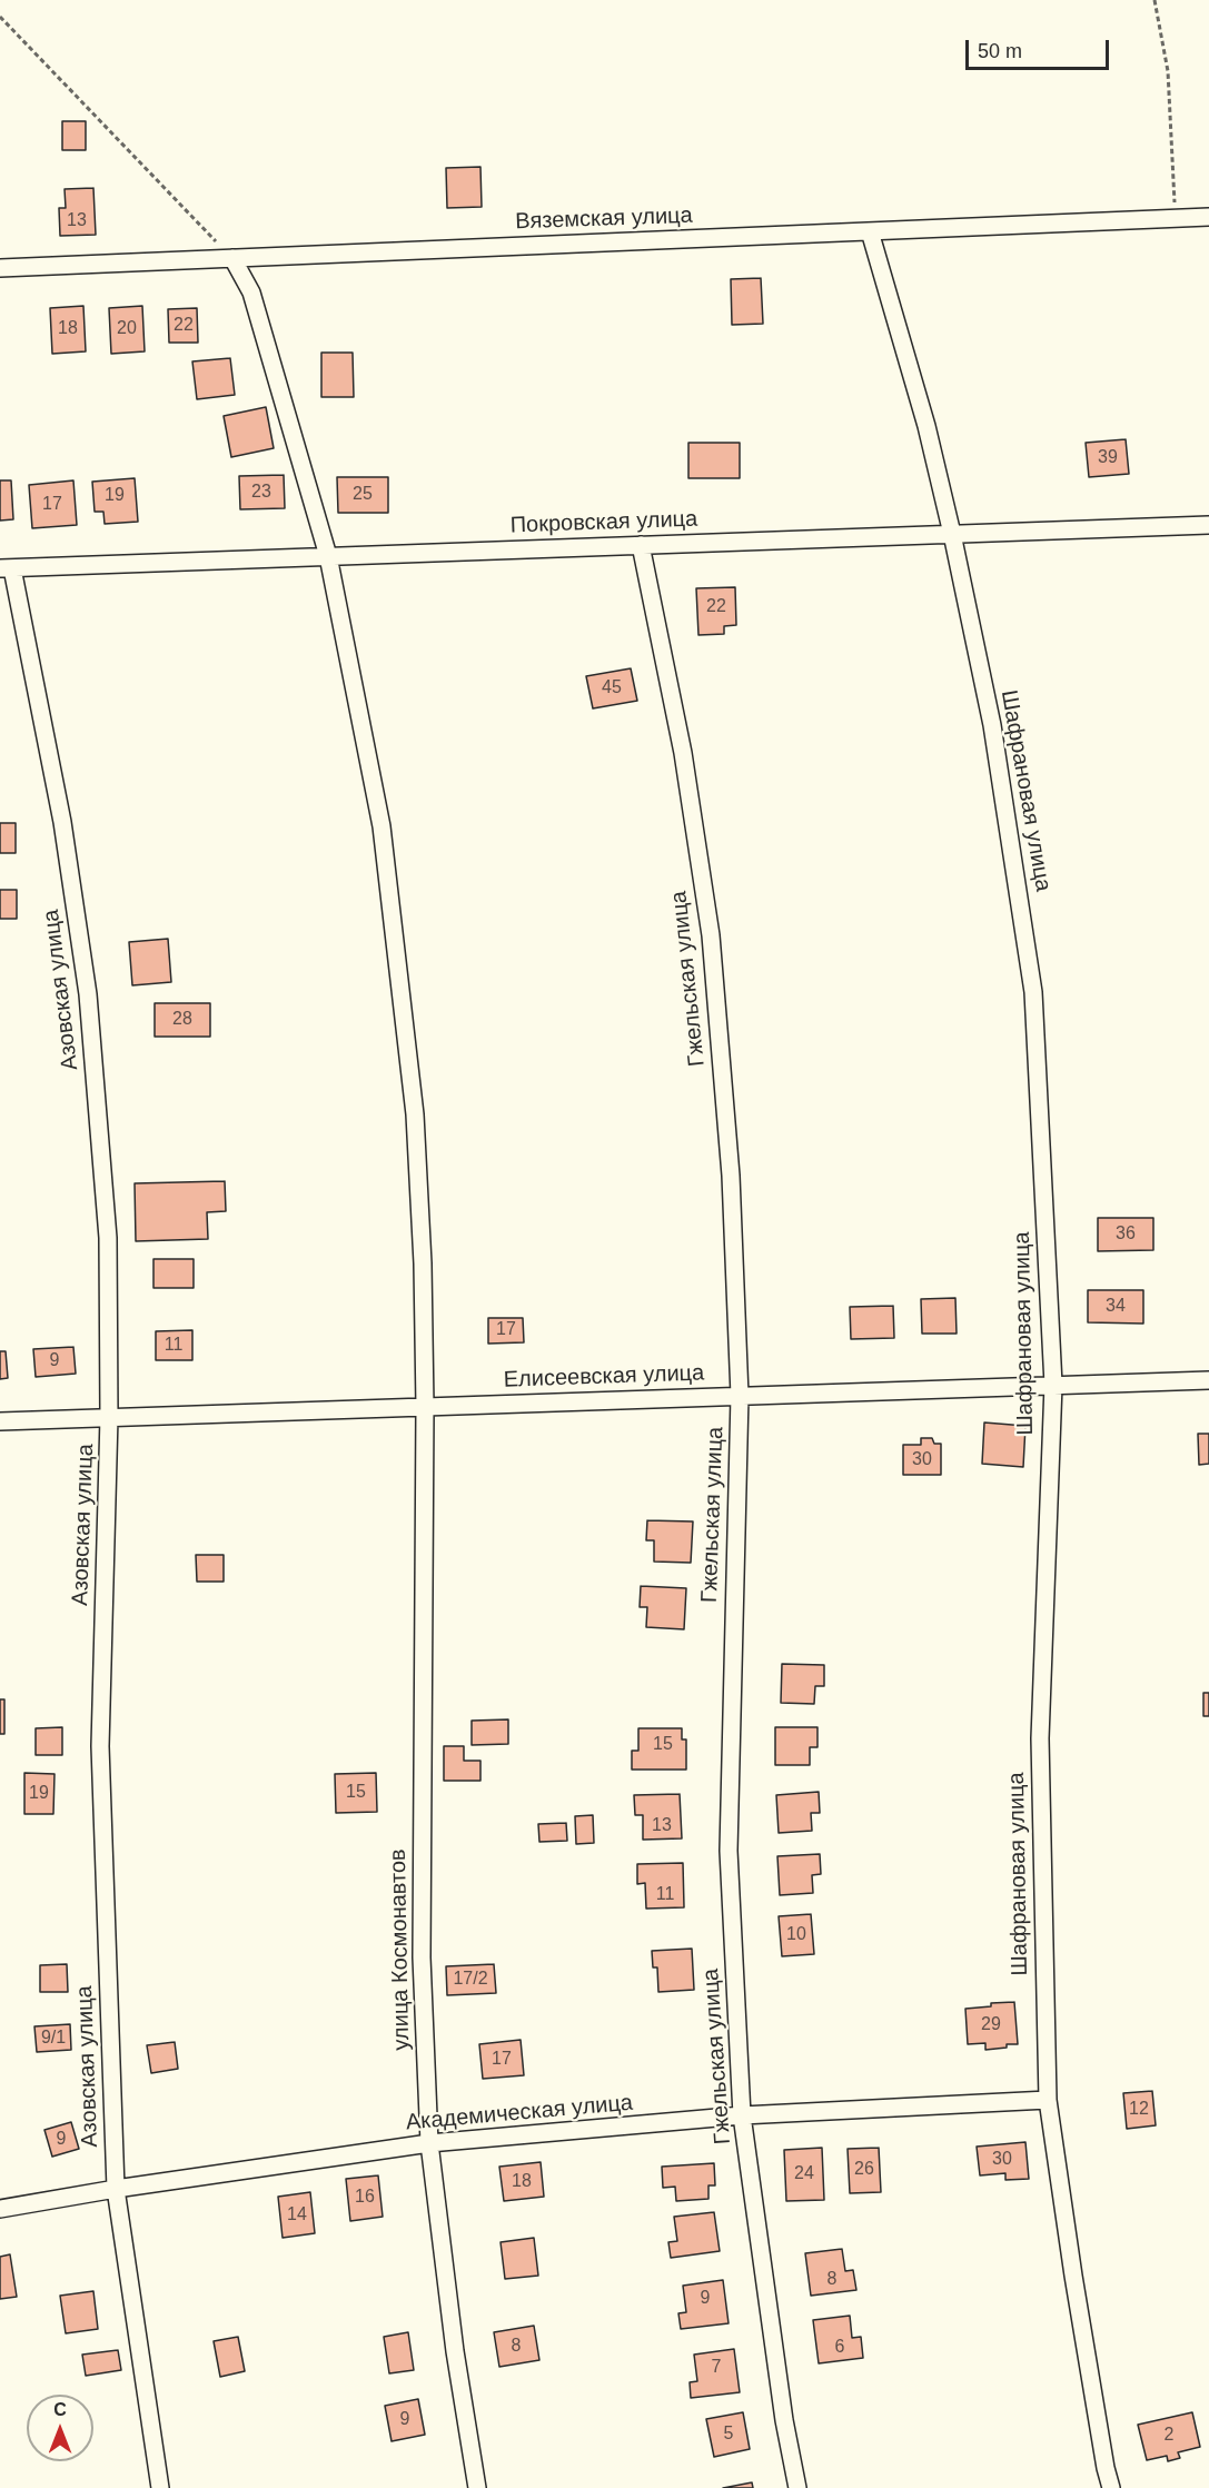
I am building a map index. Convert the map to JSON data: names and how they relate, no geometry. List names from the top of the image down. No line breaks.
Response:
{"streets":{"street":["Вяземская улица","Покровская улица","Шафрановая улица","Гжельская улица","Азовская улица","Елисеевская улица","улица Космонавтов","Академическая улица"]},"crossings":[["Вяземская улица","Шафрановая улица"],["Вяземская улица","улица Космонавтов"],["Покровская улица","Шафрановая улица"],["Покровская улица","Гжельская улица"],["Покровская улица","Азовская улица"],["Покровская улица","улица Космонавтов"],["Шафрановая улица","Елисеевская улица"],["Шафрановая улица","Академическая улица"],["Гжельская улица","Елисеевская улица"],["Гжельская улица","Академическая улица"],["Азовская улица","Елисеевская улица"],["Азовская улица","Академическая улица"],["Елисеевская улица","улица Космонавтов"],["улица Космонавтов","Академическая улица"]],"house_numbers":["13","22","18","20","39","23","25","19","17","22","45","28","36","34","17","11","9","30","15","15","19","13","11","10","17/2","29","9/1","17","12","9","30","26","24","18","16","14","8","9","8","6","7","9","5","2"],"scale_bar":"50 m","north":"top"}
